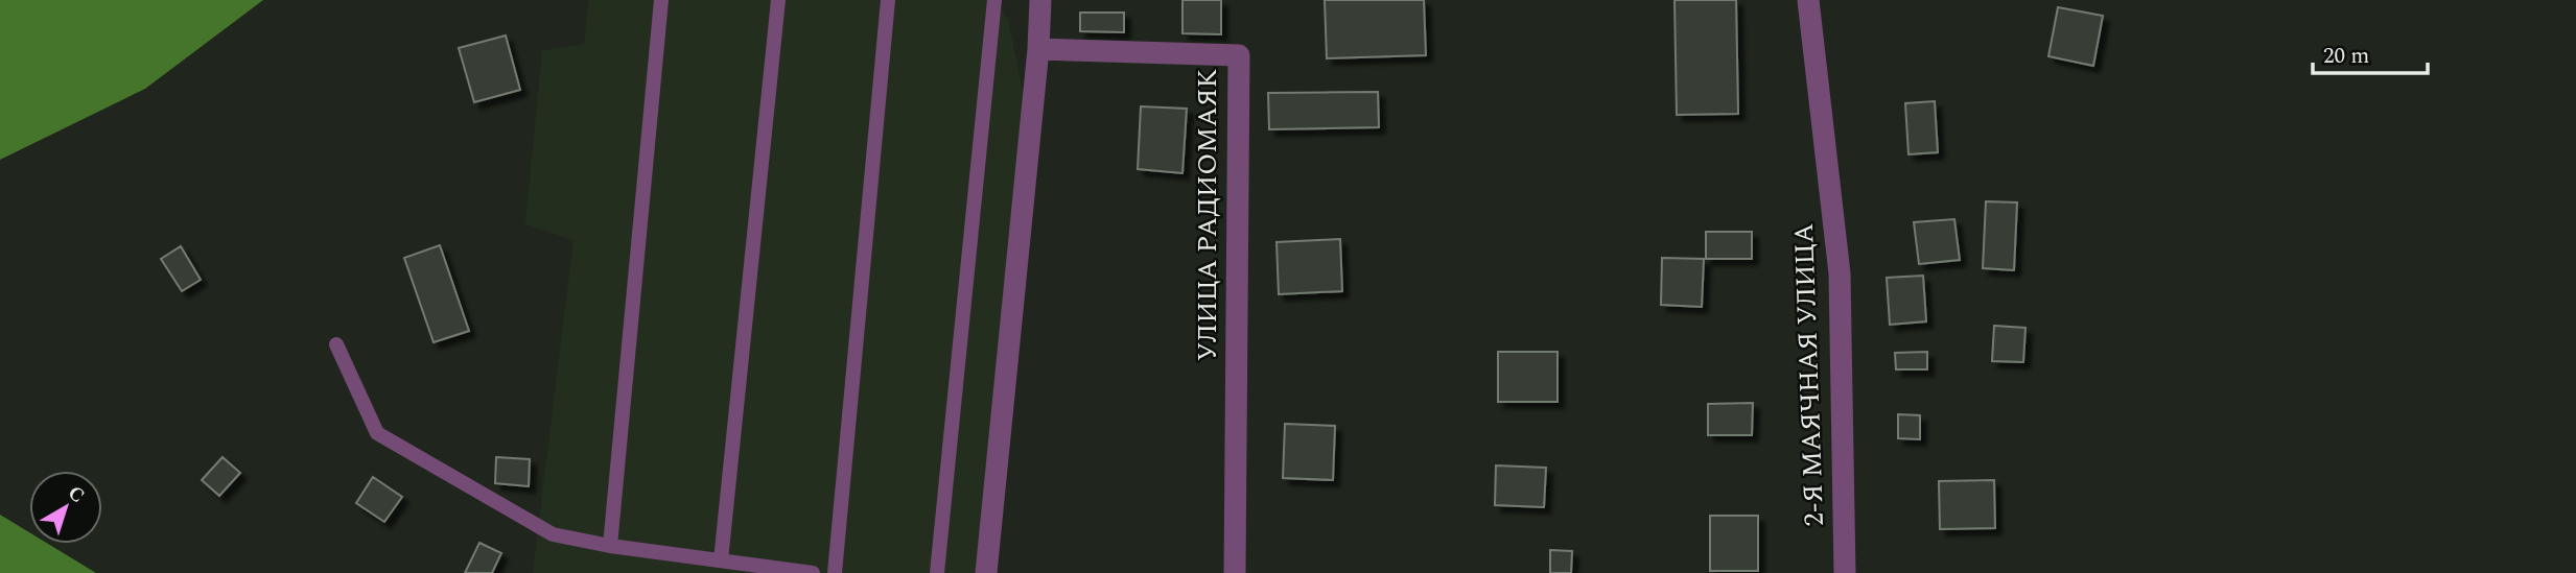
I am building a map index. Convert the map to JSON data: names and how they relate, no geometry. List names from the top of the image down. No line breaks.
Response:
{"streets":{"street":["УЛИЦА РАДИОМАЯК","2-Я МАЯЧНАЯ УЛИЦА"]},"scale_bar":"20 m","north":"top right"}
